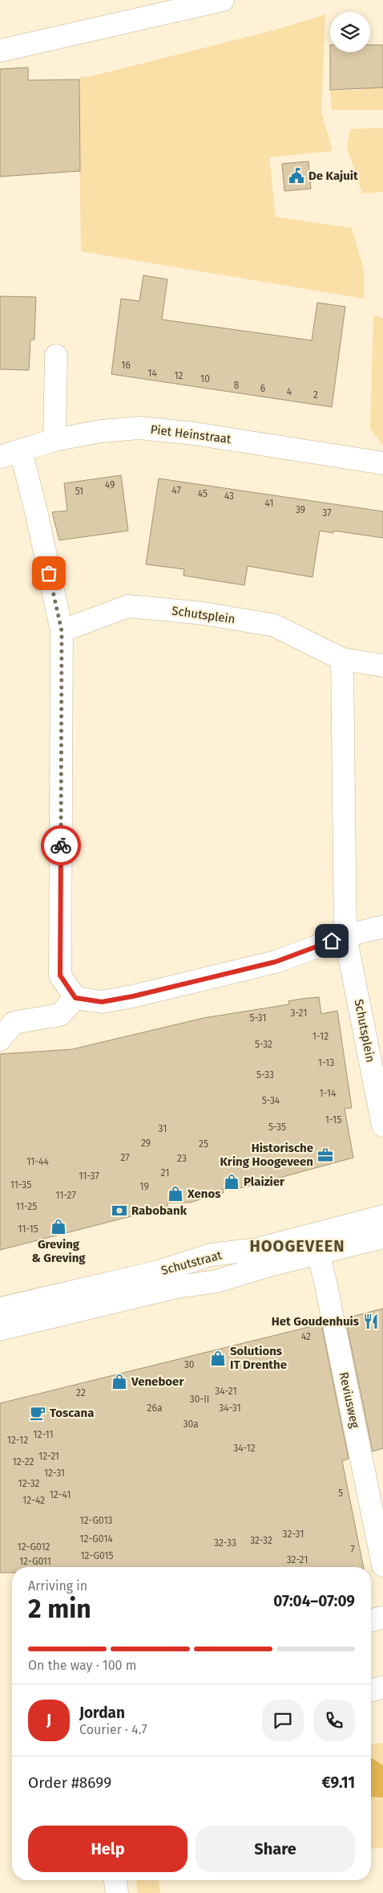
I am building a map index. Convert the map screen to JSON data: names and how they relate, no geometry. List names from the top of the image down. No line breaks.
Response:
{"streets":{"street":["Piet Heinstraat","Schutsplein","Schutstraat","Reviusweg"]},"crossings":[["Schutstraat","Reviusweg"]],"districts":["HOOGEVEEN"],"places":{"public building":["De Kajuit"],"office":["Historische Kring Hoogeveen"],"shop":["Plaizier","Xenos","Greving & Greving","Solutions IT Drenthe","Veneboer"],"bank":["Rabobank"],"restaurant":["Het Goudenhuis"],"cafe":["Toscana"]},"house_numbers":["16","14","12","10","8","6","4","2","49","47","51","45","43","41","39","37","3-21","5-31","1-12","5-32","1-13","5-33","1-14","5-34","1-15","5-35","31","29","25","27","23","11-44","21","11-37","11-35","19","11-27","11-25","11-15","42","30","34-21","22","30-II","26a","34-31","30a","12-11","12-12","34-12","12-21","12-22","12-31","12-32","5","12-41","12-42","12-G013","32-31","12-G014","32-32","32-33","12-G012","7","12-G015","32-21","12-G011"],"page":{"heading":["2 min","Arriving in","07:04–07:09"],"panel":["Jordan","Courier · 4.7","Order #8699","€9.11"],"bar":"On the way · 100 m","round":"J","buttons":["Help","Share"]}}
